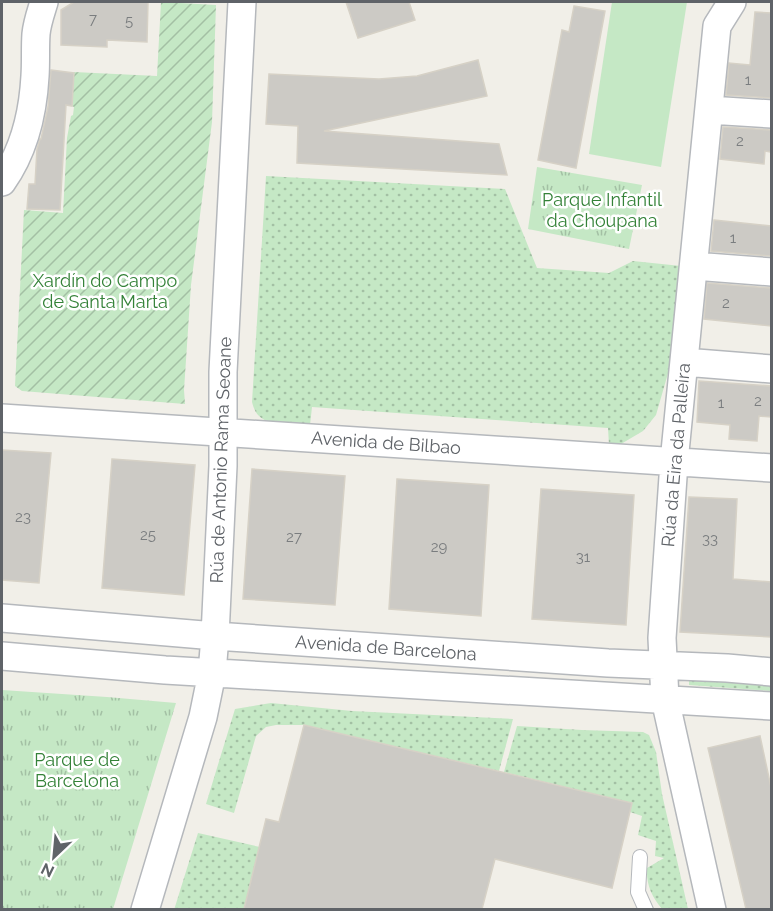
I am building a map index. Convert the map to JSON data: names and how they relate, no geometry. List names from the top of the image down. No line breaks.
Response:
{"streets":{"street":["Avenida de Bilbao","Rúa da Eira da Palleira","Rúa de Antonio Rama Seoane","Avenida de Barcelona"]},"crossings":[["Avenida de Bilbao","Rúa da Eira da Palleira"],["Avenida de Bilbao","Rúa de Antonio Rama Seoane"],["Rúa da Eira da Palleira","Avenida de Barcelona"],["Rúa de Antonio Rama Seoane","Avenida de Barcelona"]],"parks":["Parque Infantil da Choupana","Xardín do Campo de Santa Marta","Parque de Barcelona"],"house_numbers":["7","5","1","2","1","2","2","1","23","25","27","33","29","31"],"north":"bottom left"}
